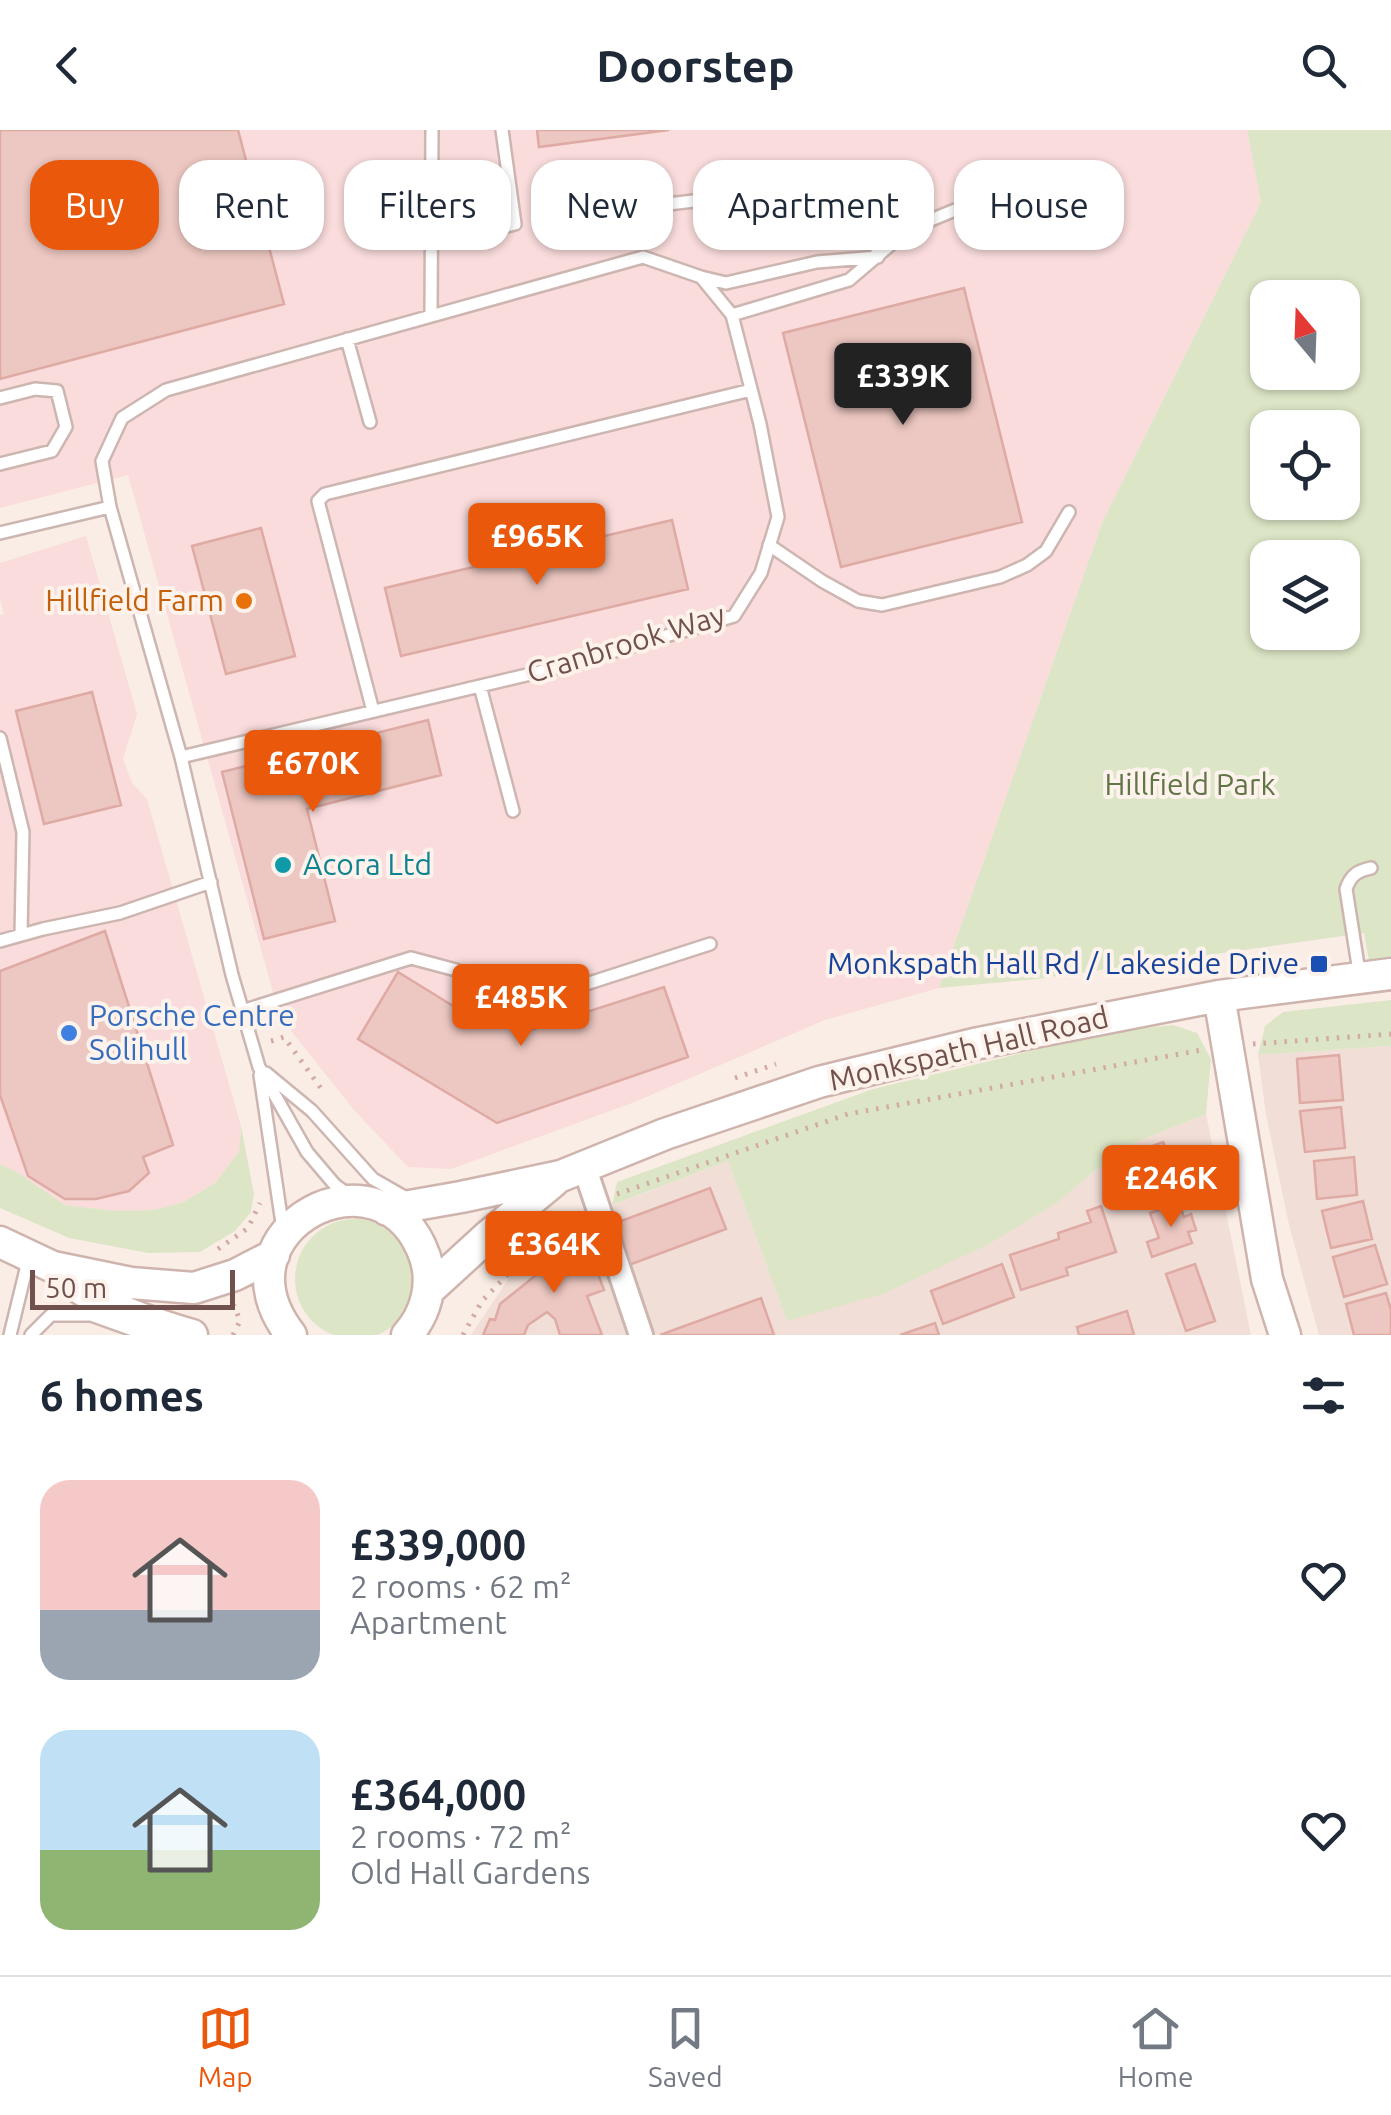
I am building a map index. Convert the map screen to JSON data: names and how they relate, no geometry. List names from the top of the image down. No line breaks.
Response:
{"streets":{"street":["Monkspath Hall Road"],"lane":["Cranbrook Way"]},"parks":["Hillfield Park"],"places":{"other":["Hillfield Farm","Acora Ltd","Porsche Centre Solihull"],"transit":["Monkspath Hall Rd / Lakeside Drive"]},"scale_bar":"50 m","north":"top","page":{"header":"Doorstep","chip":["Buy","Rent","Filters","New","Apartment","House"],"price":["£339K","£965K","£670K","£485K","£246K","£364K"],"scale":"50 m","heading":"6 homes","list":[{"name":"£339,000","note":"2 rooms · 62 m² · Apartment"},{"name":"£364,000","note":"2 rooms · 72 m² · Old Hall Gardens"}],"tabs":["Map","Saved","Home"]}}
